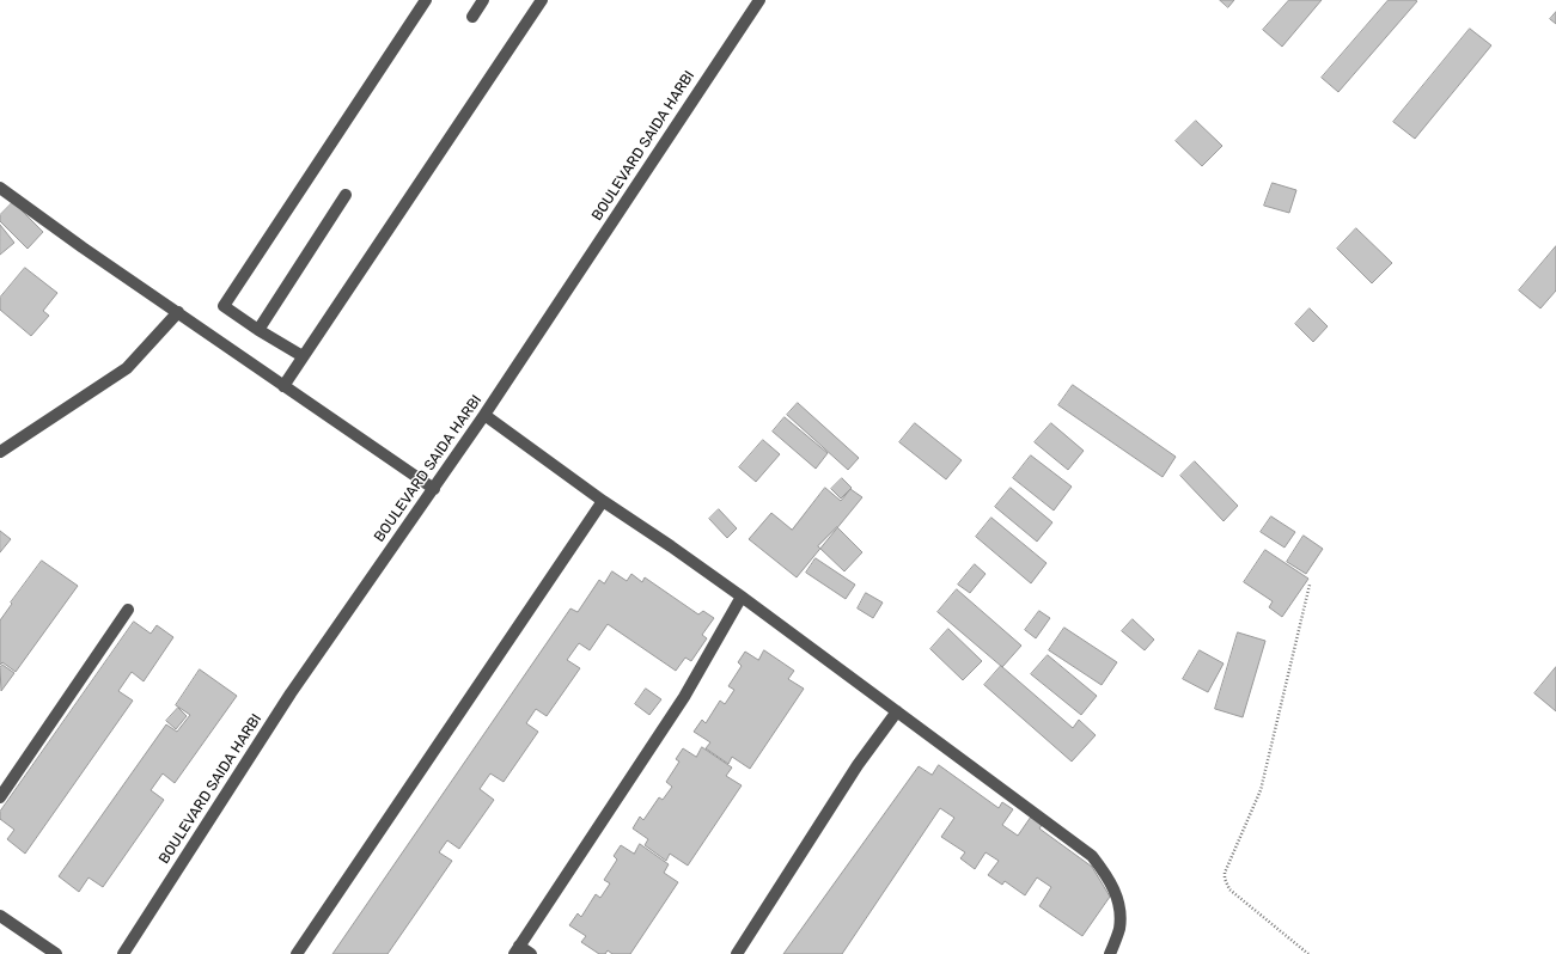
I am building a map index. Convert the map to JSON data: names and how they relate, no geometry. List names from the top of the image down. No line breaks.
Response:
{"streets":{"street":["BOULEVARD SAIDA HARBI"]}}
